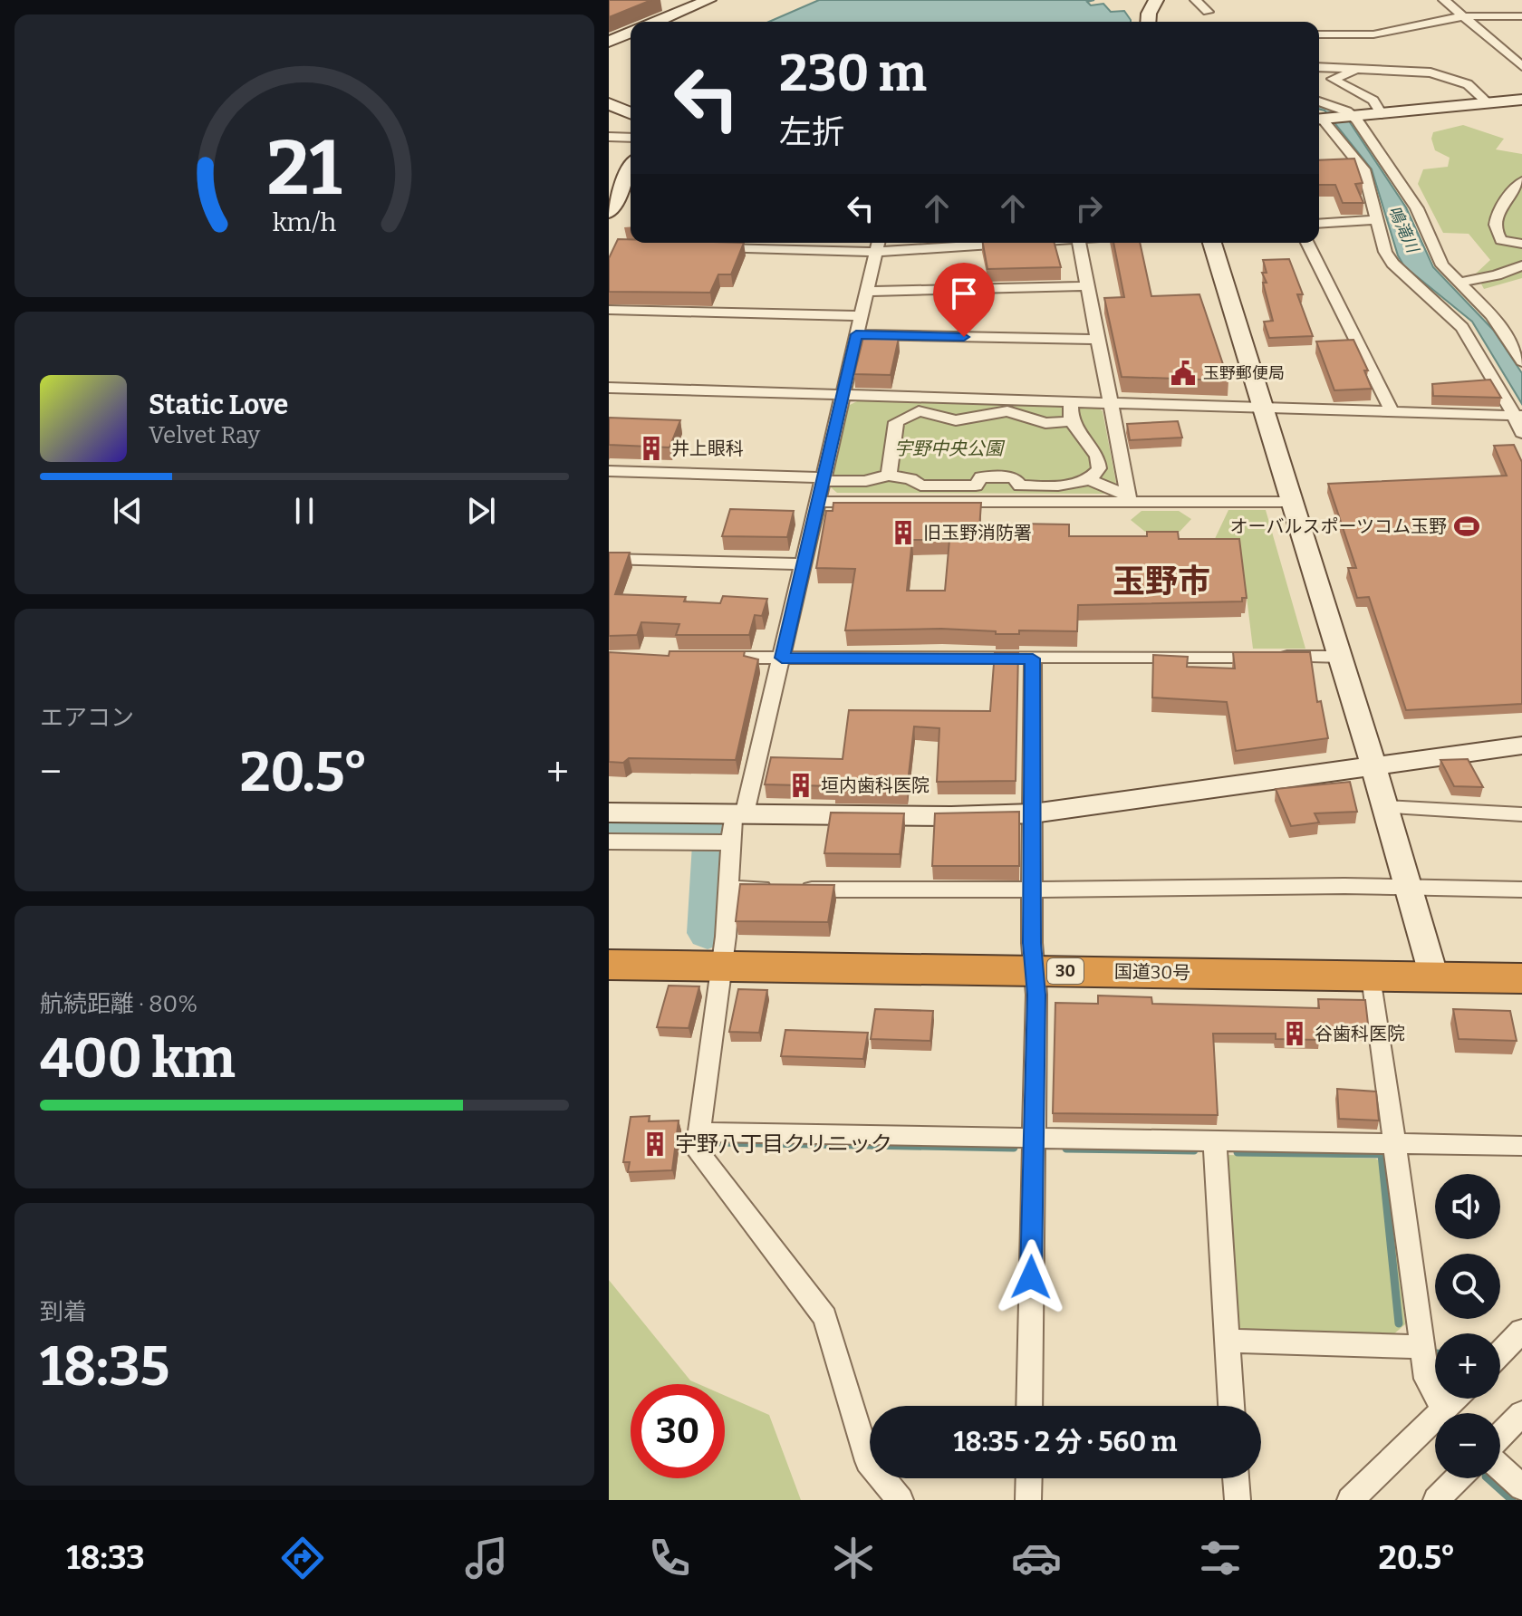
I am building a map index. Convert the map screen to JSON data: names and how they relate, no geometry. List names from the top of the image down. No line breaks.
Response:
{"streets":{"highway":["30","国道30号"]},"districts":["玉野市"],"water":["鳴滝川"],"parks":["宇野中央公園"],"places":{"public building":["玉野郵便局"],"building":["井上眼科","旧玉野消防署","垣内歯科医院","谷歯科医院","宇野八丁目クリニック"],"sports":["オーバルスポーツコム玉野"]},"page":{"turn":["230 m","左折"],"song":["Static Love","Velvet Ray"],"tile":["エアコン",["航続距離 · 80%","400 km"],["到着","18:35"]],"heat":["−","20.5°","+"],"map_buttons":["+","−"],"limit":"30","trip":"18:35 · 2 分 · 560 m","tabs":["18:33","20.5°"],"gauge":["21","km/h"]}}
